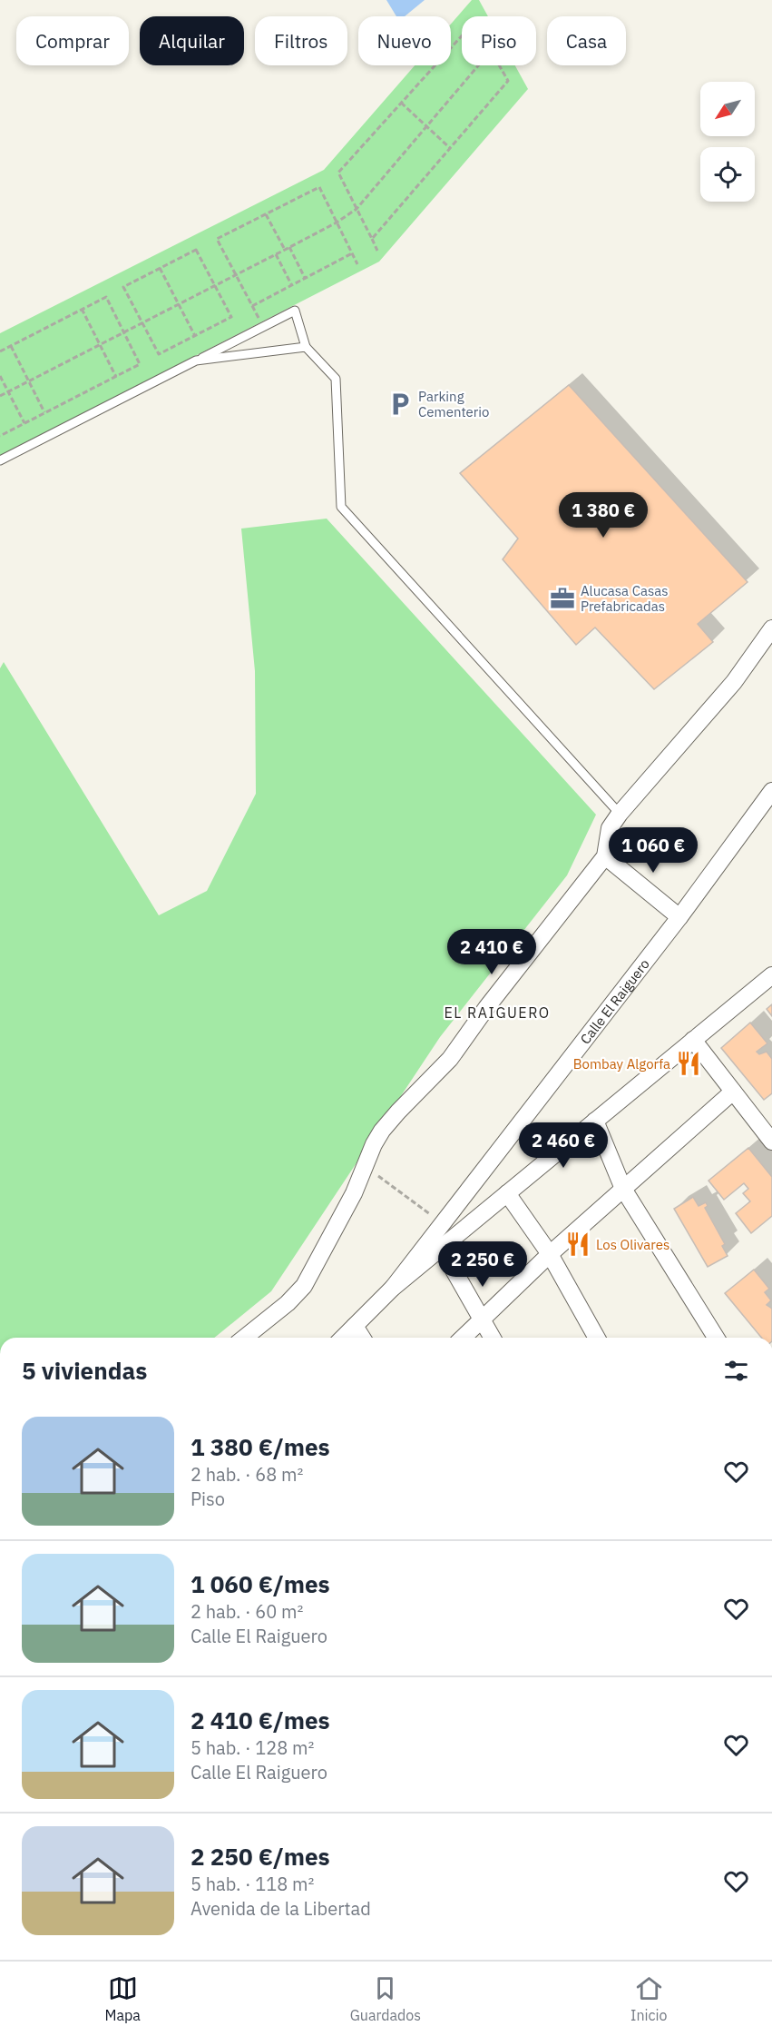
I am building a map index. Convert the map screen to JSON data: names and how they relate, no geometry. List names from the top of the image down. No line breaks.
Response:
{"streets":{"street":["Calle El Raiguero"]},"districts":["EL RAIGUERO"],"places":{"parking":["Parking Cementerio"],"office":["Alucasa Casas Prefabricadas"],"restaurant":["Bombay Algorfa","Los Olivares"]},"north":"bottom left","page":{"chip":["Comprar","Alquilar","Filtros","Nuevo","Piso","Casa"],"price":["1 380 €","1 060 €","2 410 €","2 460 €","2 250 €"],"heading":"5 viviendas","list":[{"name":"1 380 €/mes","note":"2 hab. · 68 m² · Piso"},{"name":"1 060 €/mes","note":"2 hab. · 60 m² · Calle El Raiguero"},{"name":"2 410 €/mes","note":"5 hab. · 128 m² · Calle El Raiguero"},{"name":"2 250 €/mes","note":"5 hab. · 118 m² · Avenida de la Libertad"}],"tabs":["Mapa","Guardados","Inicio"]}}
